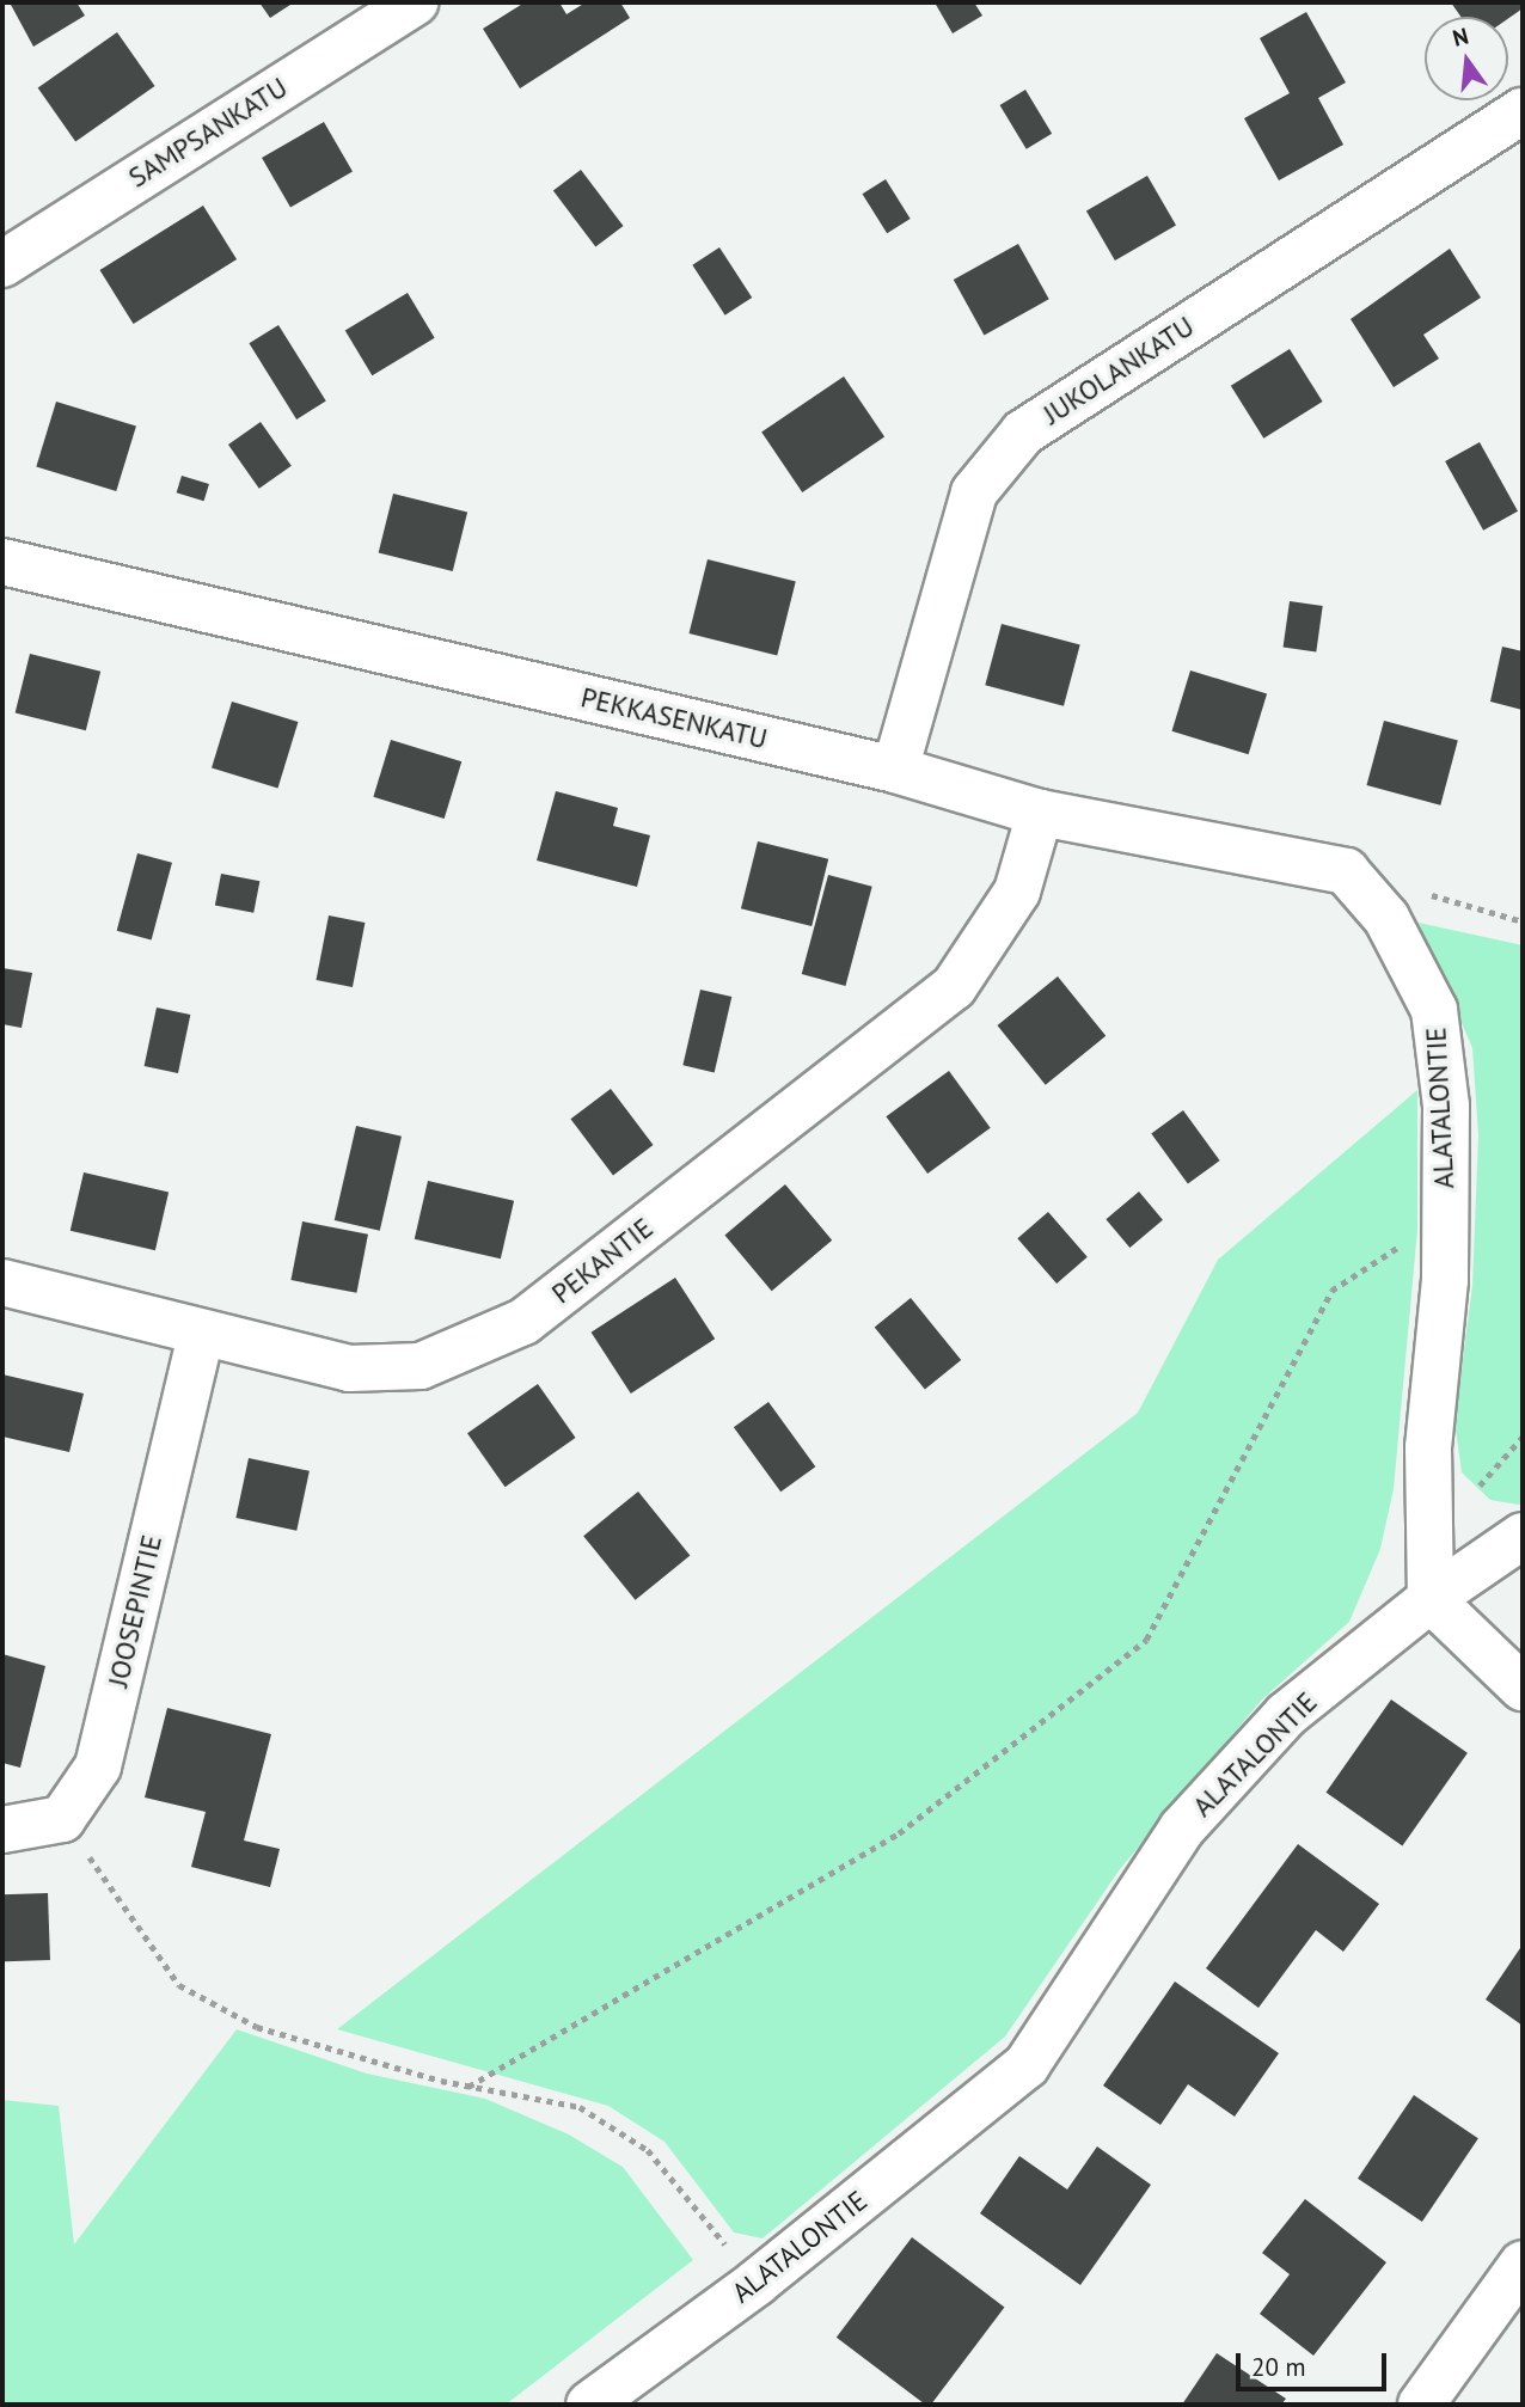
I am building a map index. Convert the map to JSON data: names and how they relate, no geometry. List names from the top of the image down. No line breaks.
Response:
{"streets":{"street":["SAMPSANKATU","JUKOLANKATU","PEKKASENKATU","ALATALONTIE","PEKANTIE","JOOSEPINTIE"]},"crossings":[["JUKOLANKATU","PEKKASENKATU"],["PEKKASENKATU","ALATALONTIE"],["PEKKASENKATU","PEKANTIE"],["PEKANTIE","JOOSEPINTIE"]],"scale_bar":"20 m","north":"top"}
